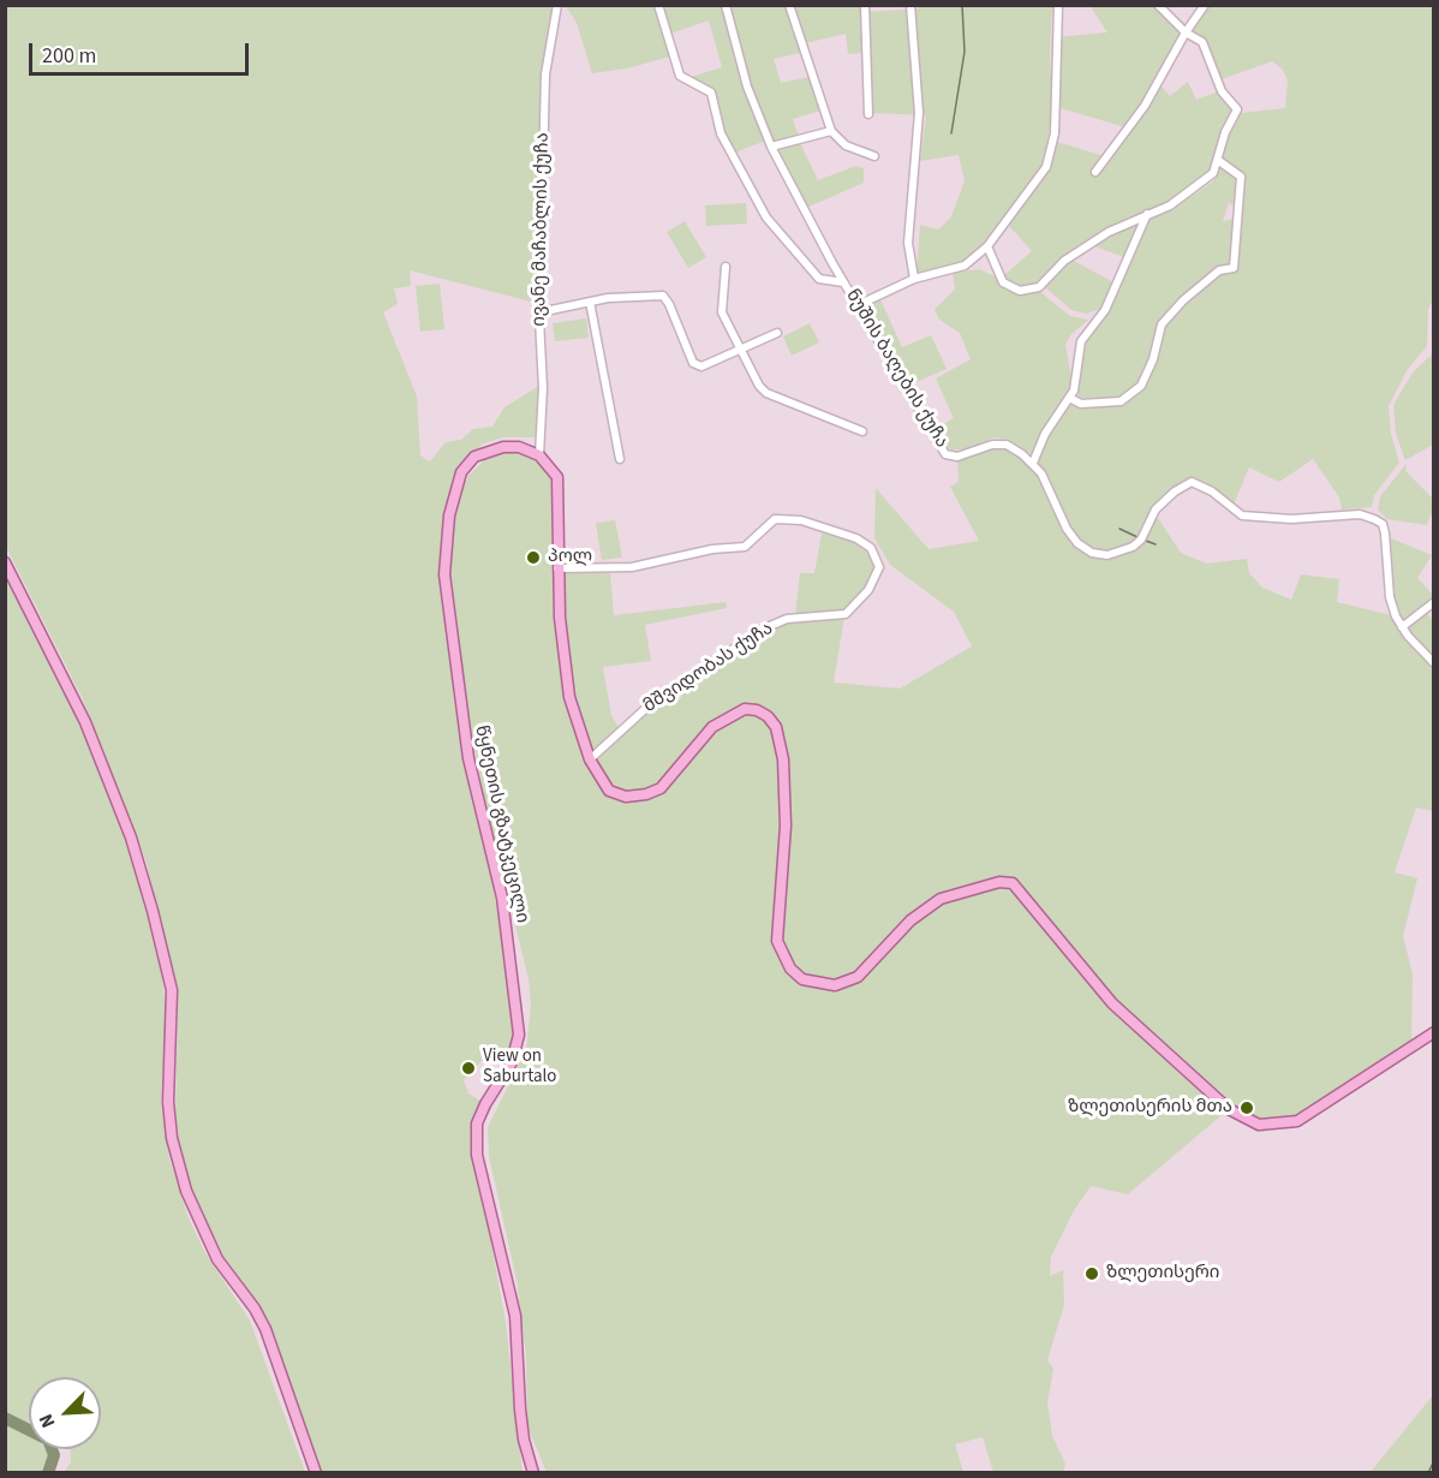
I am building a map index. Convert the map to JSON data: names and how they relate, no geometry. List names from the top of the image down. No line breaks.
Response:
{"streets":{"main road":["წყნეთის გზატკეცილი"],"street":["ივანე მაჩაბლის ქუჩა","ნუშის ბაღების ქუჩა","მშვიდობას ქუჩა"]},"crossings":[["ივანე მაჩაბლის ქუჩა","წყნეთის გზატკეცილი"]],"places":["პოლ","View on Saburtalo","ზლეთისერის მთა","ზლეთისერი"],"scale_bar":"200 m","north":"bottom left"}
